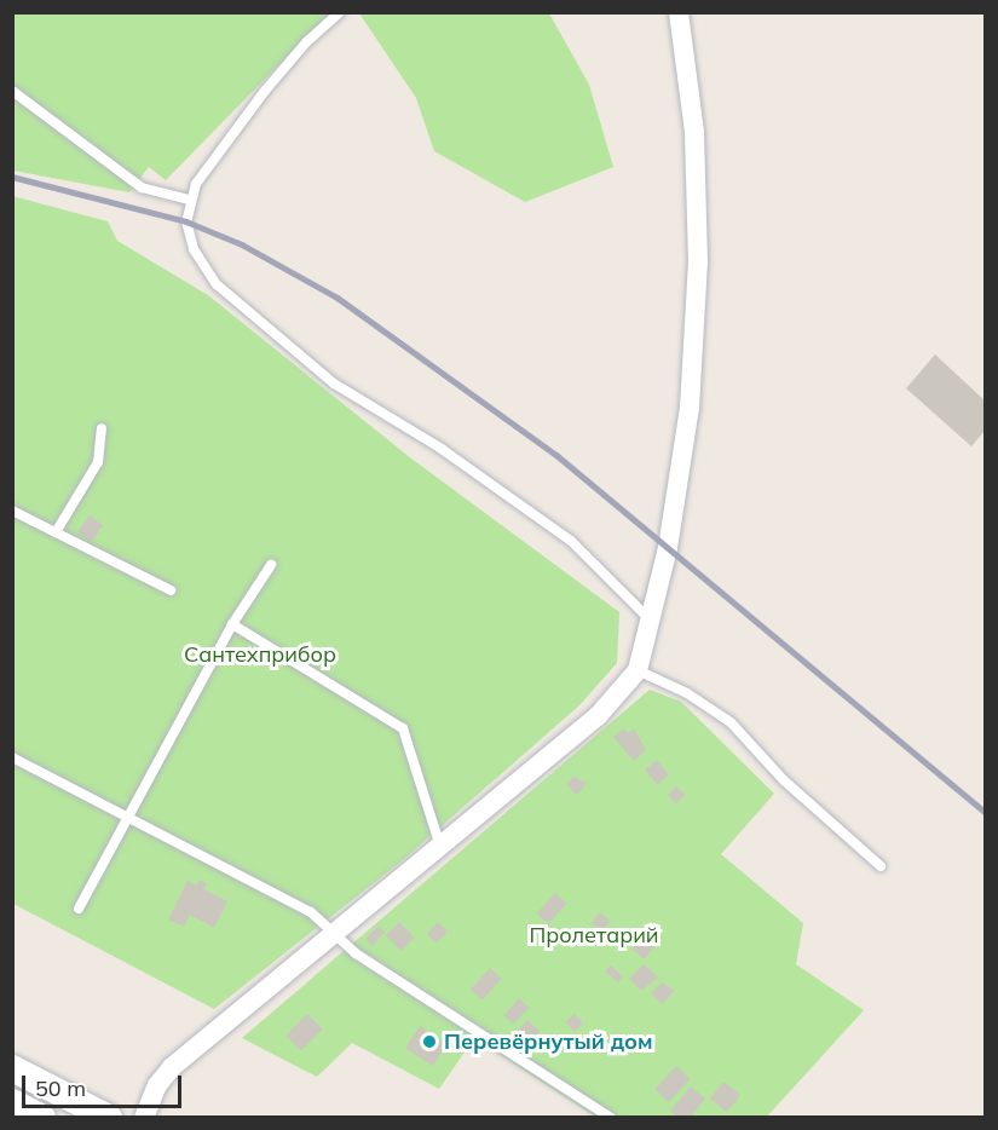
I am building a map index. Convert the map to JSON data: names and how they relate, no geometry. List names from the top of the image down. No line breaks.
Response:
{"parks":["Сантехприбор","Пролетарий"],"places":["Перевёрнутый дом"],"scale_bar":"50 m"}
